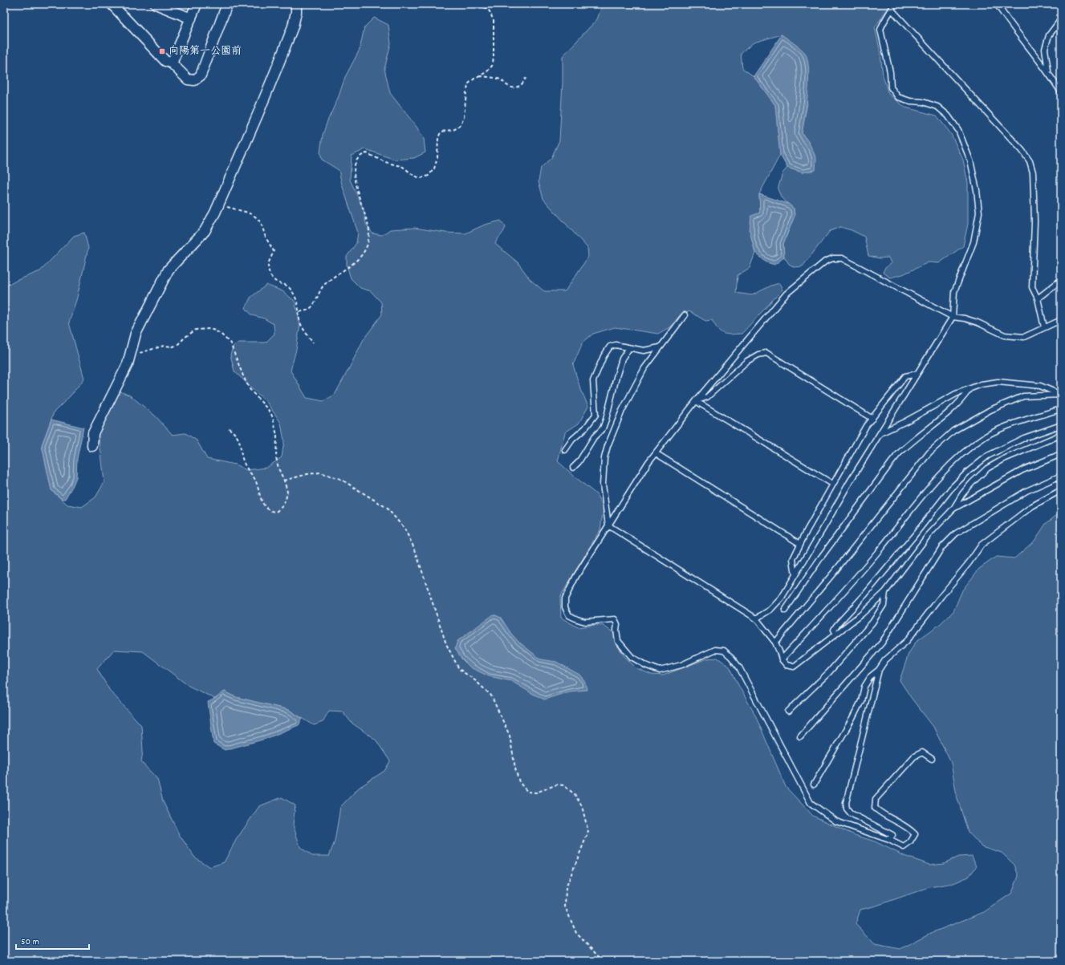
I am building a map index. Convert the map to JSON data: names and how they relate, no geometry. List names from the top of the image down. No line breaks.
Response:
{"places":{"transit":["向陽第一公園前"]},"scale_bar":"50 m"}
